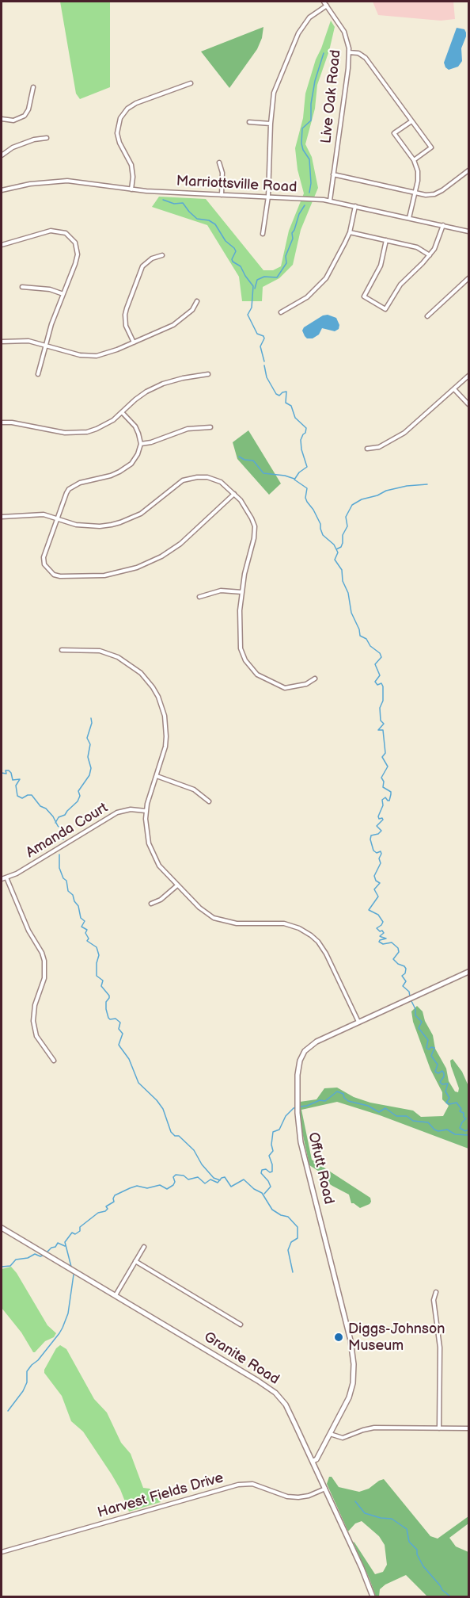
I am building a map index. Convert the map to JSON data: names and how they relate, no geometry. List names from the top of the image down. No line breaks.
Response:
{"streets":{"street":["Live Oak Road","Marriottsville Road","Amanda Court","Offutt Road","Granite Road","Harvest Fields Drive"]},"crossings":[["Live Oak Road","Marriottsville Road"],["Offutt Road","Granite Road"],["Granite Road","Harvest Fields Drive"]],"places":["Diggs-Johnson Museum"]}
